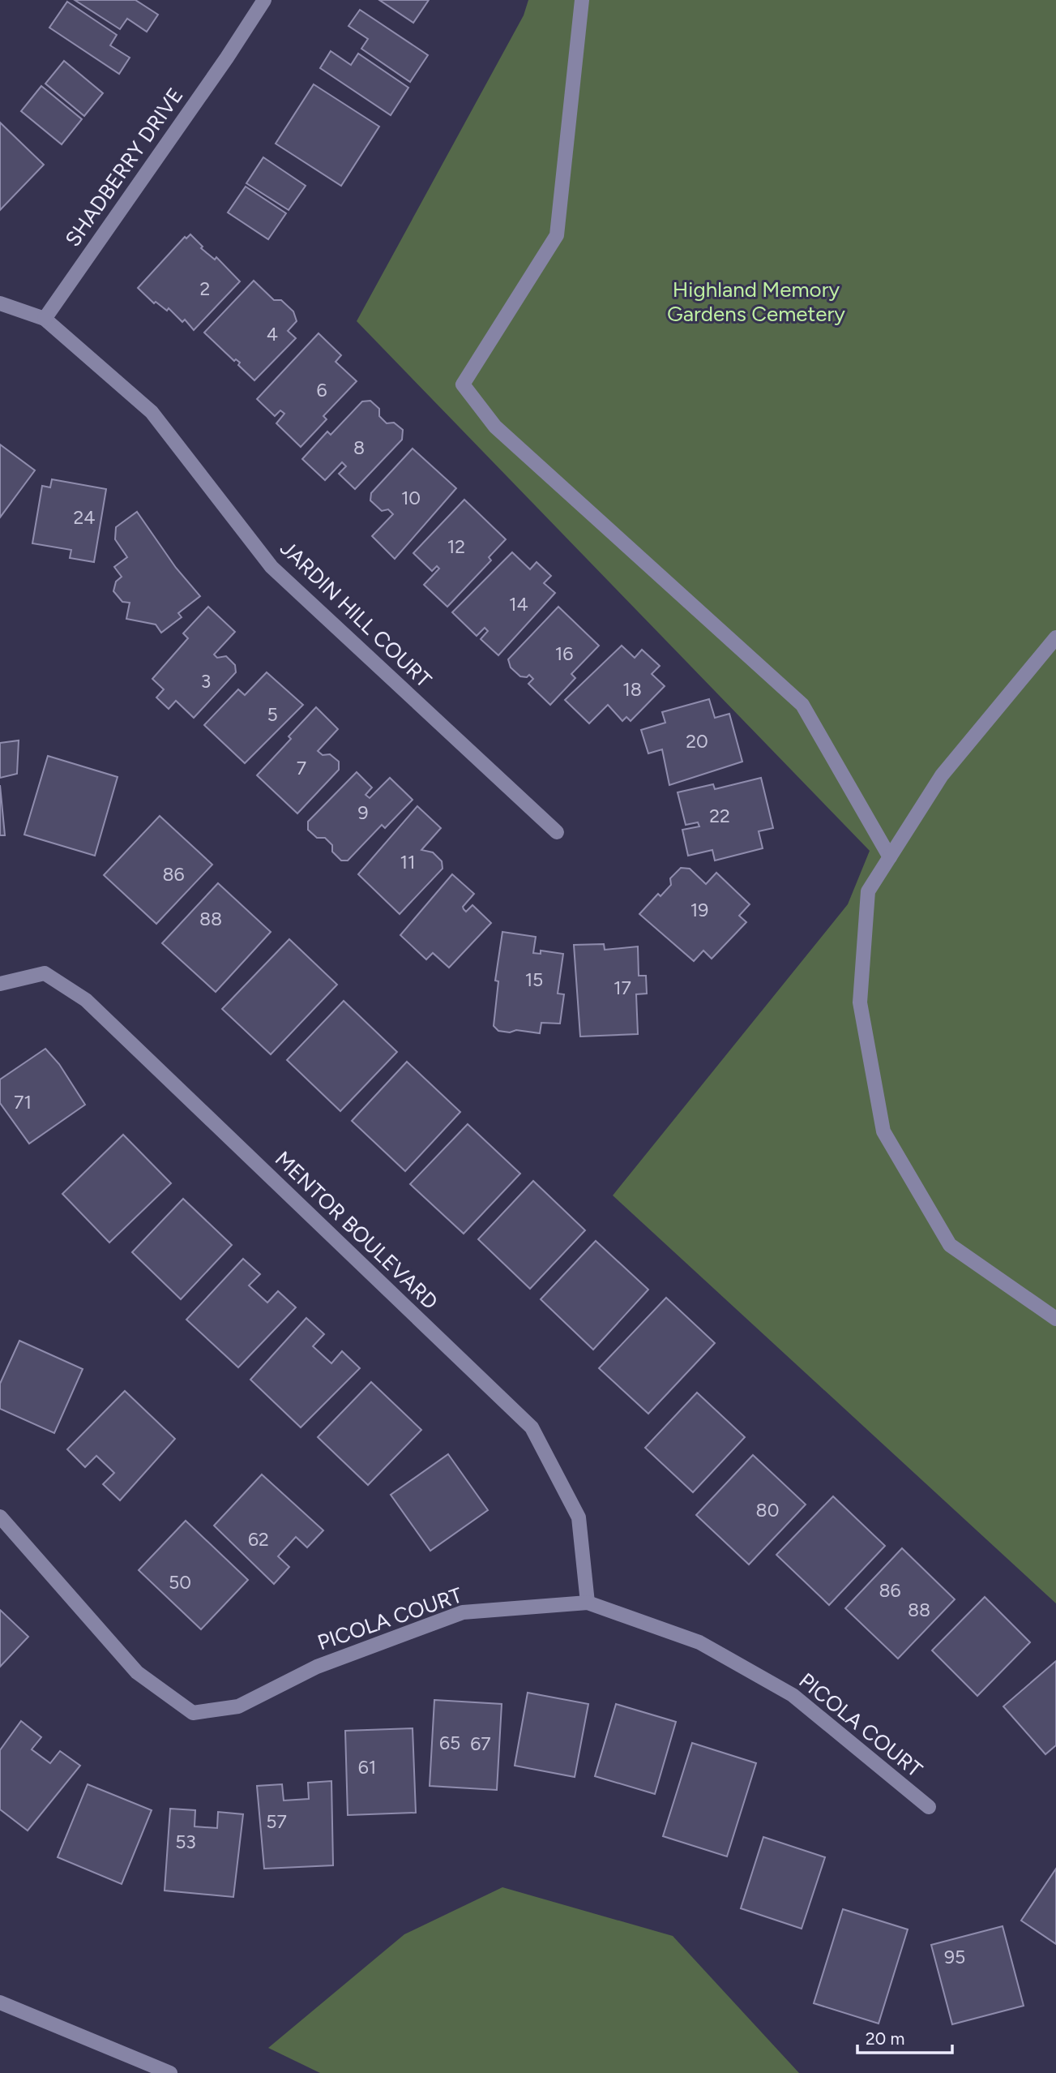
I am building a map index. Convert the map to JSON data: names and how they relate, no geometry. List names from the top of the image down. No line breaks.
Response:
{"streets":{"street":["SHADBERRY DRIVE","JARDIN HILL COURT","MENTOR BOULEVARD","PICOLA COURT"]},"crossings":[["SHADBERRY DRIVE","JARDIN HILL COURT"],["MENTOR BOULEVARD","PICOLA COURT"]],"parks":["Highland Memory Gardens Cemetery"],"house_numbers":["2","4","6","8","10","24","12","14","16","3","18","5","20","7","9","22","11","86","19","88","15","17","71","80","62","50","86","88","65","67","61","57","53","95"],"scale_bar":"20 m"}
